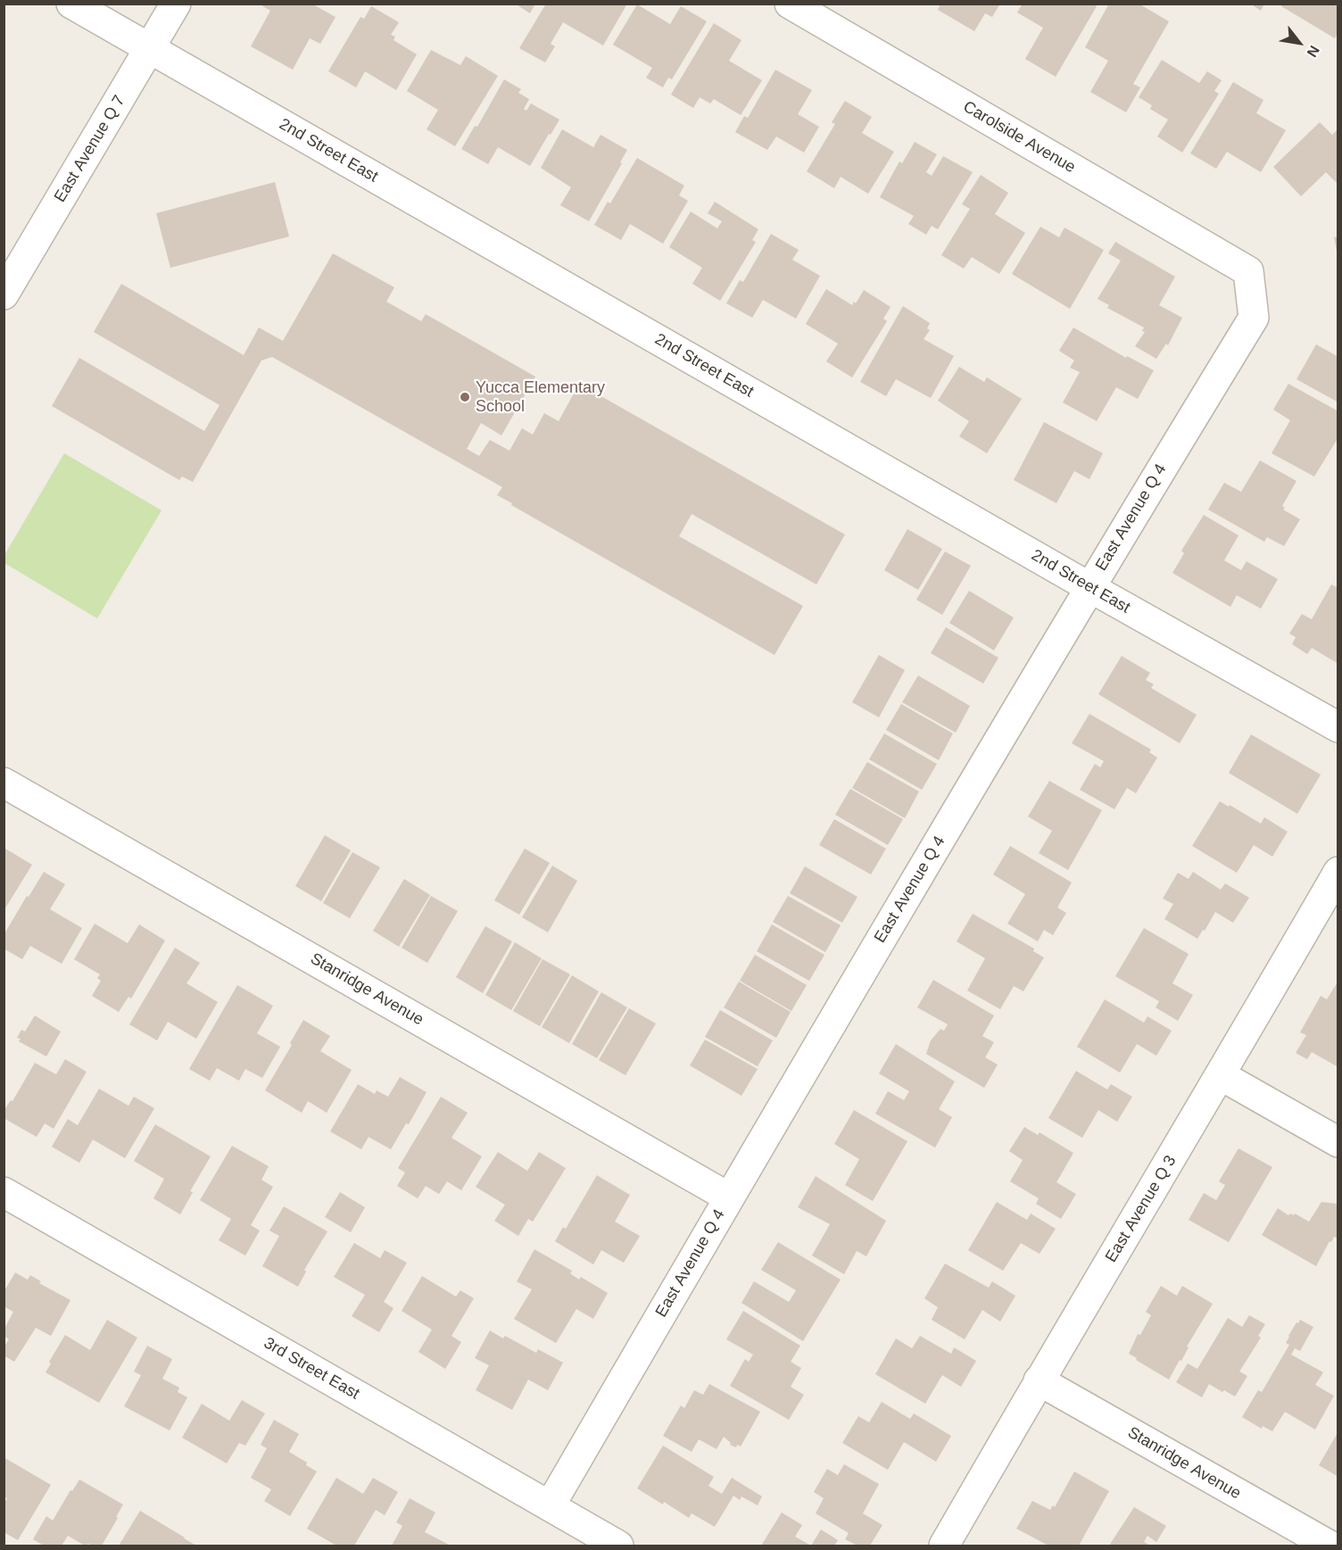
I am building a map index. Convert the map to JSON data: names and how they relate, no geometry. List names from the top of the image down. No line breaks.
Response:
{"streets":{"street":["Carolside Avenue","East Avenue Q 7","2nd Street East","East Avenue Q 4","Stanridge Avenue","East Avenue Q 3","3rd Street East"]},"crossings":[["Carolside Avenue","East Avenue Q 4"],["East Avenue Q 7","2nd Street East"],["2nd Street East","East Avenue Q 4"],["East Avenue Q 4","Stanridge Avenue"],["East Avenue Q 4","3rd Street East"],["Stanridge Avenue","East Avenue Q 3"]],"places":["Yucca Elementary School"],"north":"bottom right"}
